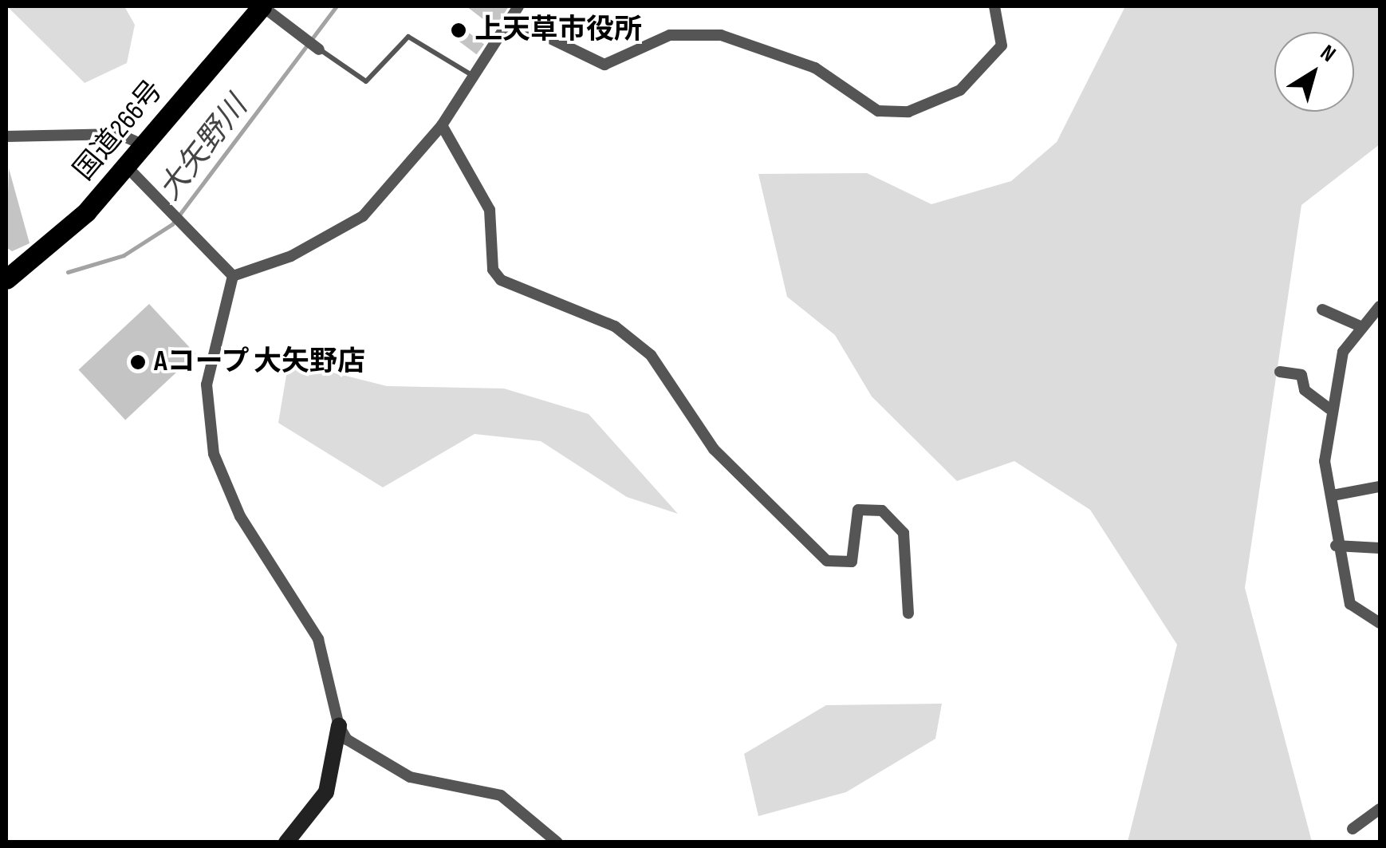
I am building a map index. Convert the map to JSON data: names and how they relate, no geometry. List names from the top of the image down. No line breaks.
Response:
{"streets":{"highway":["国道266号"]},"water":["大矢野川"],"places":["上天草市役所","Aコープ 大矢野店"],"north":"top right"}
